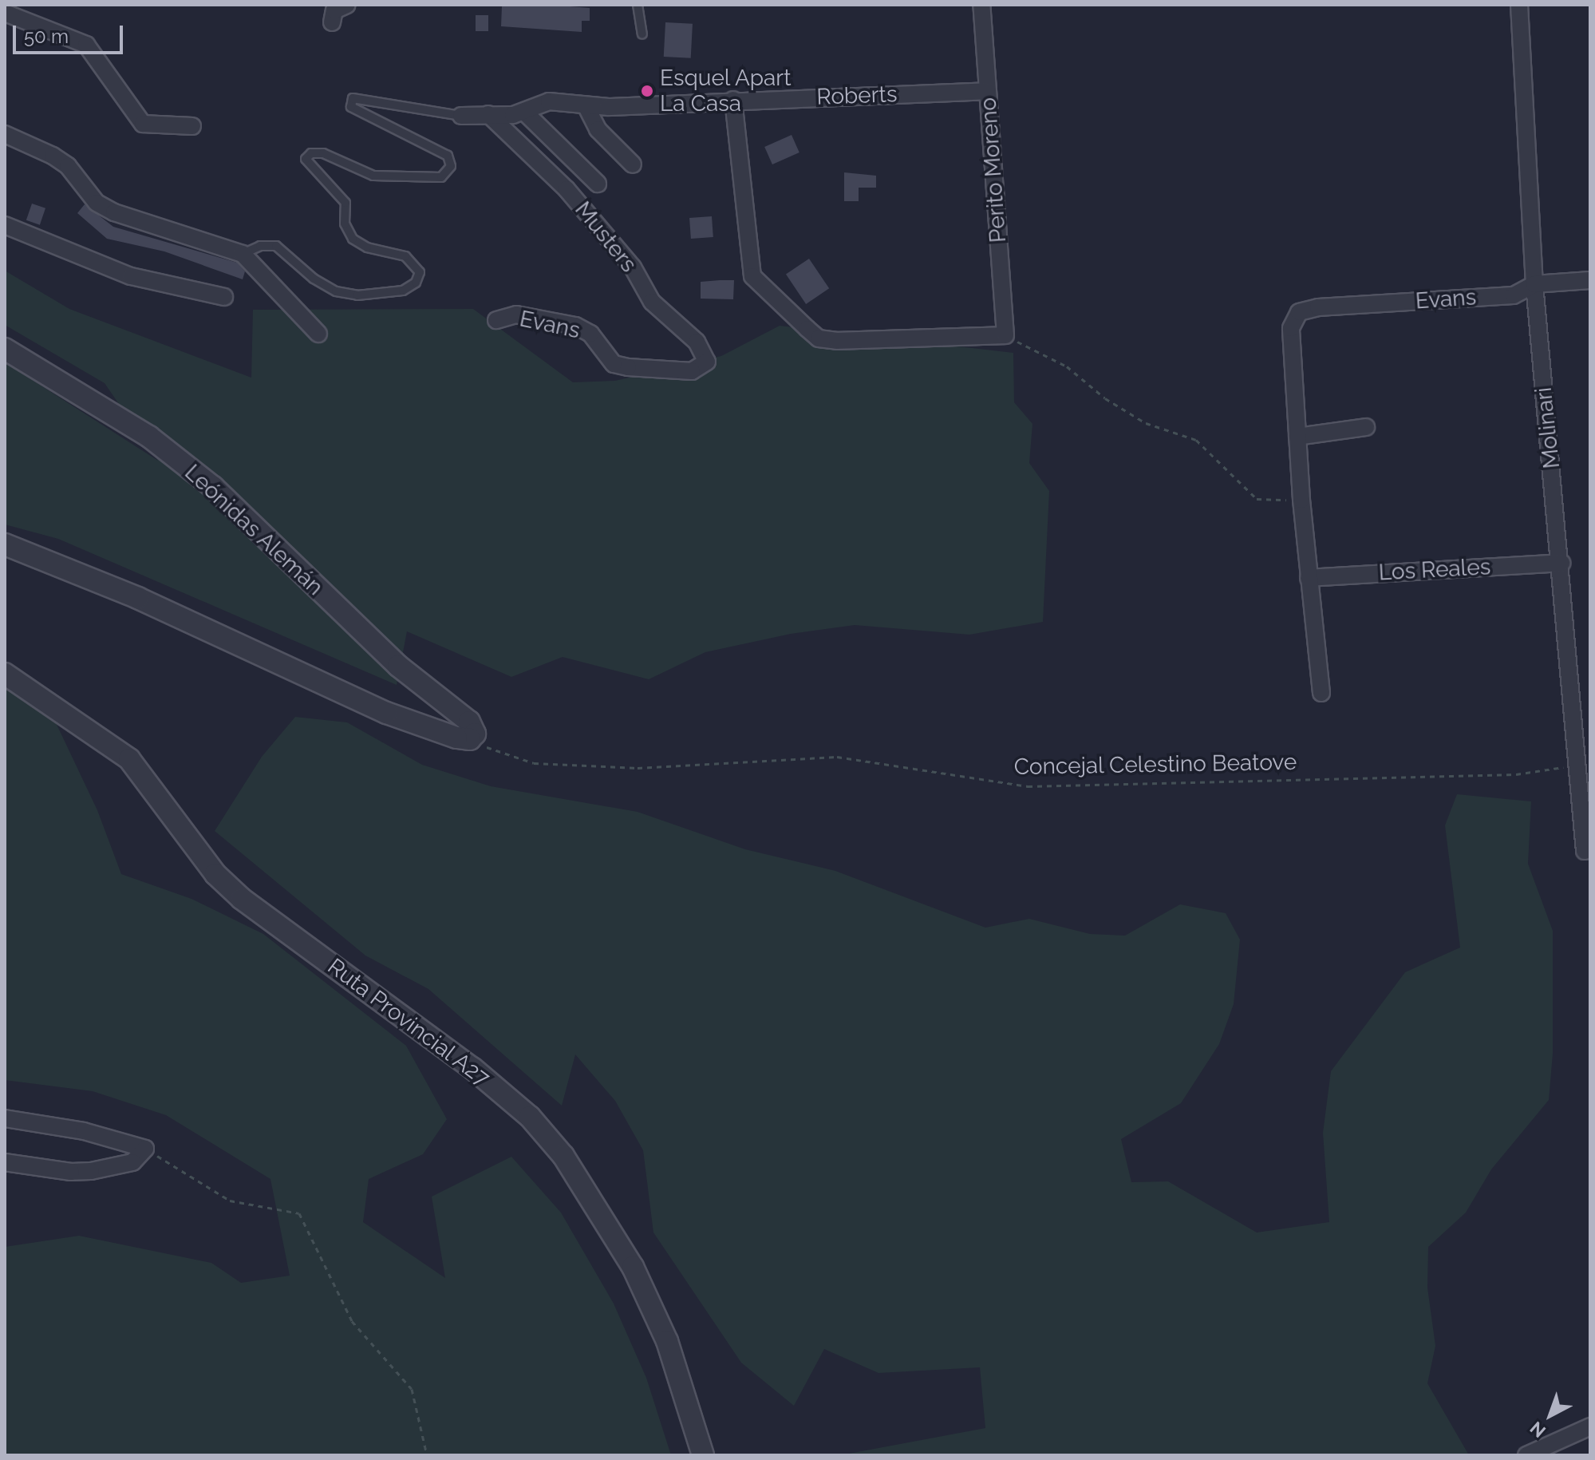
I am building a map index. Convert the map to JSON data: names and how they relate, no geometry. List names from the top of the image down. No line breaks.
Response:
{"streets":{"street":["Roberts","Perito Moreno","Musters","Evans","Molinari","Leónidas Alemán","Los Reales","Ruta Provincial A27"],"path":["Concejal Celestino Beatove"]},"crossings":[["Roberts","Perito Moreno"],["Roberts","Musters"],["Musters","Evans"],["Evans","Molinari"],["Molinari","Los Reales"],["Molinari","Concejal Celestino Beatove"],["Leónidas Alemán","Concejal Celestino Beatove"]],"places":["Esquel Apart La Casa"],"scale_bar":"50 m","north":"bottom left"}
